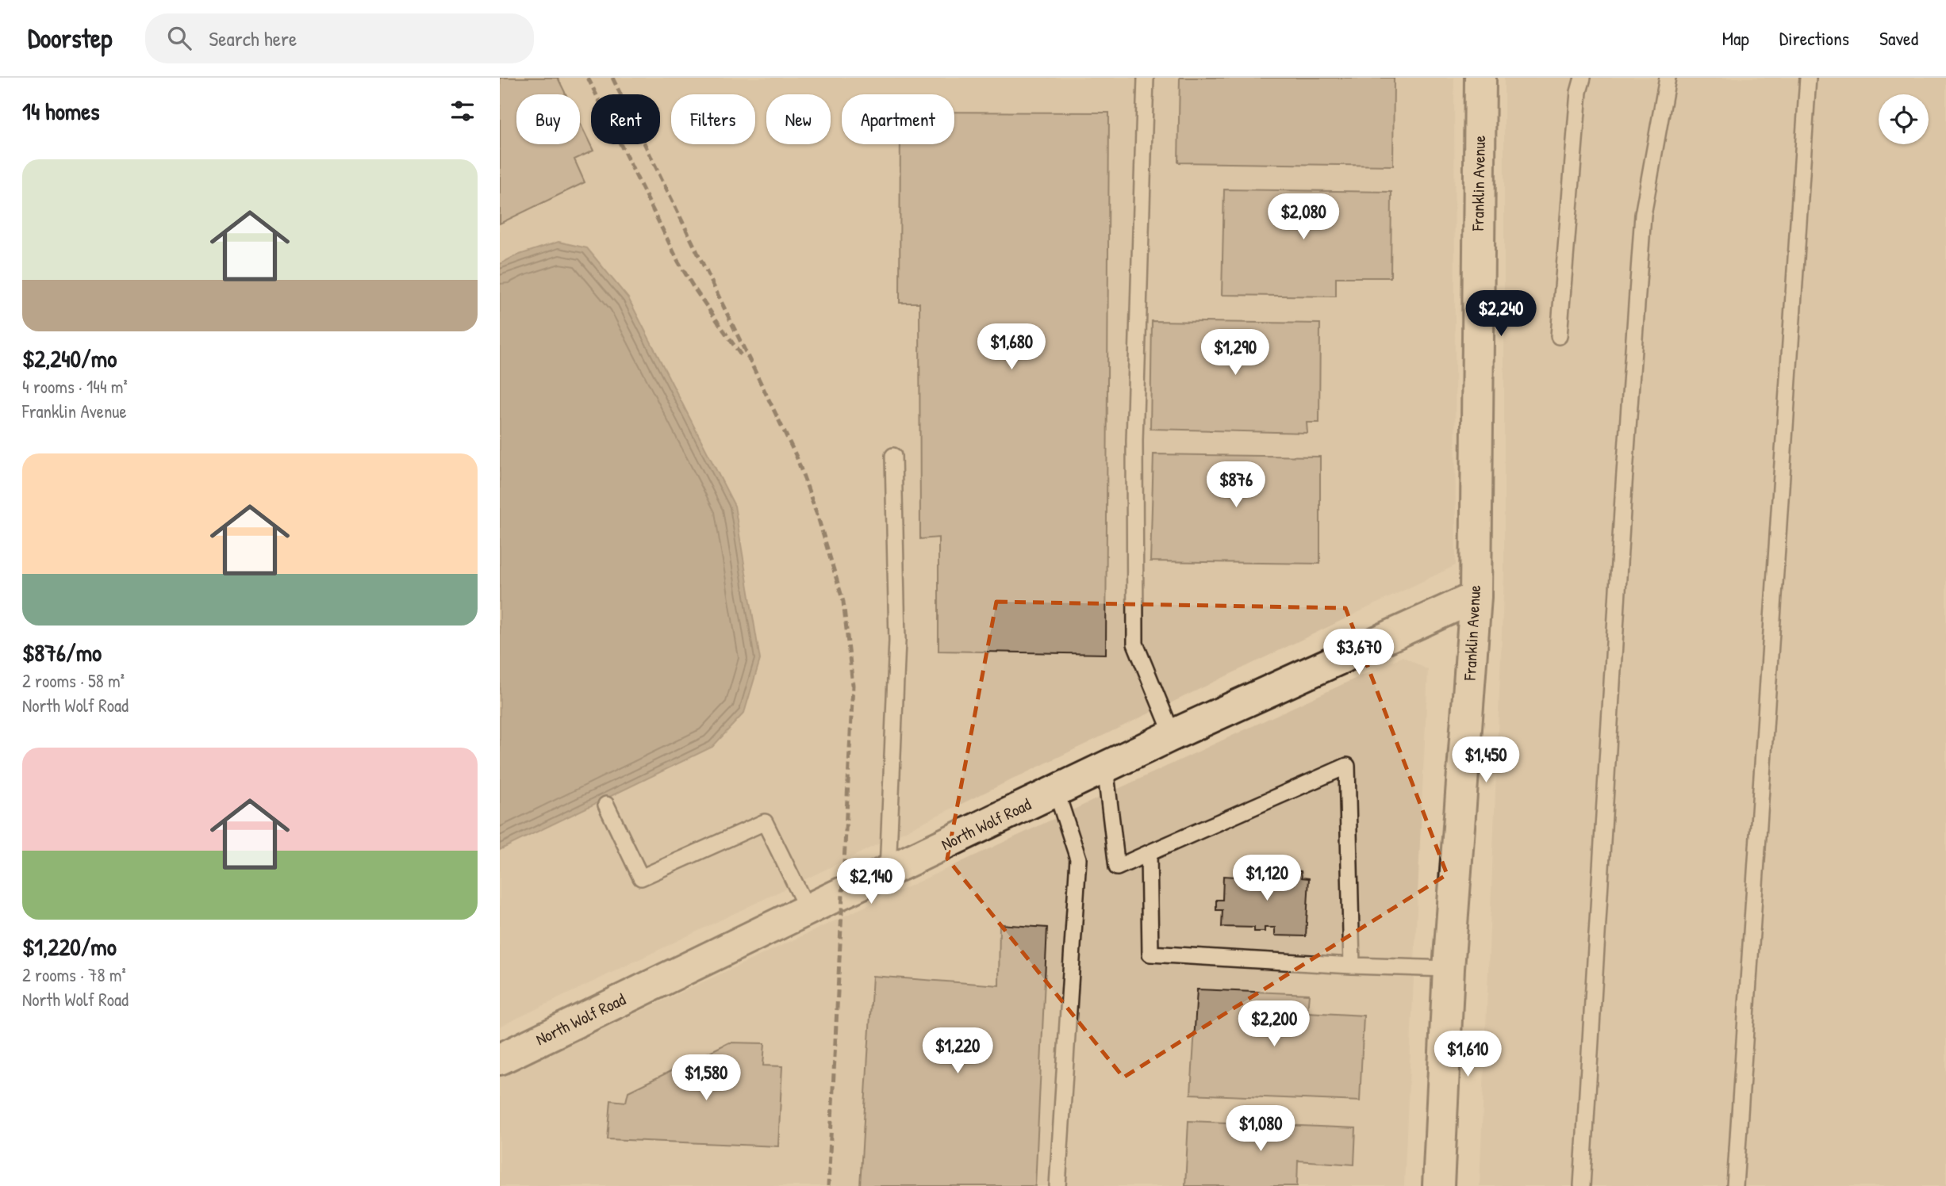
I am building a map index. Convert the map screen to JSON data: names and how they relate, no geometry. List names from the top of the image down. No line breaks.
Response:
{"streets":{"main road":["Franklin Avenue","North Wolf Road"]},"crossings":[["Franklin Avenue","North Wolf Road"]],"page":{"header":"Doorstep","search":"Search here","nav":["Map","Directions","Saved"],"heading":"14 homes","chip":["Buy","Rent","Filters","New","Apartment"],"list":[{"name":"$2,240/mo","note":"4 rooms · 144 m² · Franklin Avenue"},{"name":"$876/mo","note":"2 rooms · 58 m² · North Wolf Road"},{"name":"$1,220/mo","note":"2 rooms · 78 m² · North Wolf Road"}],"price":["$2,080","$2,240","$1,680","$1,290","$876","$3,670","$1,450","$1,120","$2,140","$2,200","$1,220","$1,610","$1,580","$1,080"]}}
